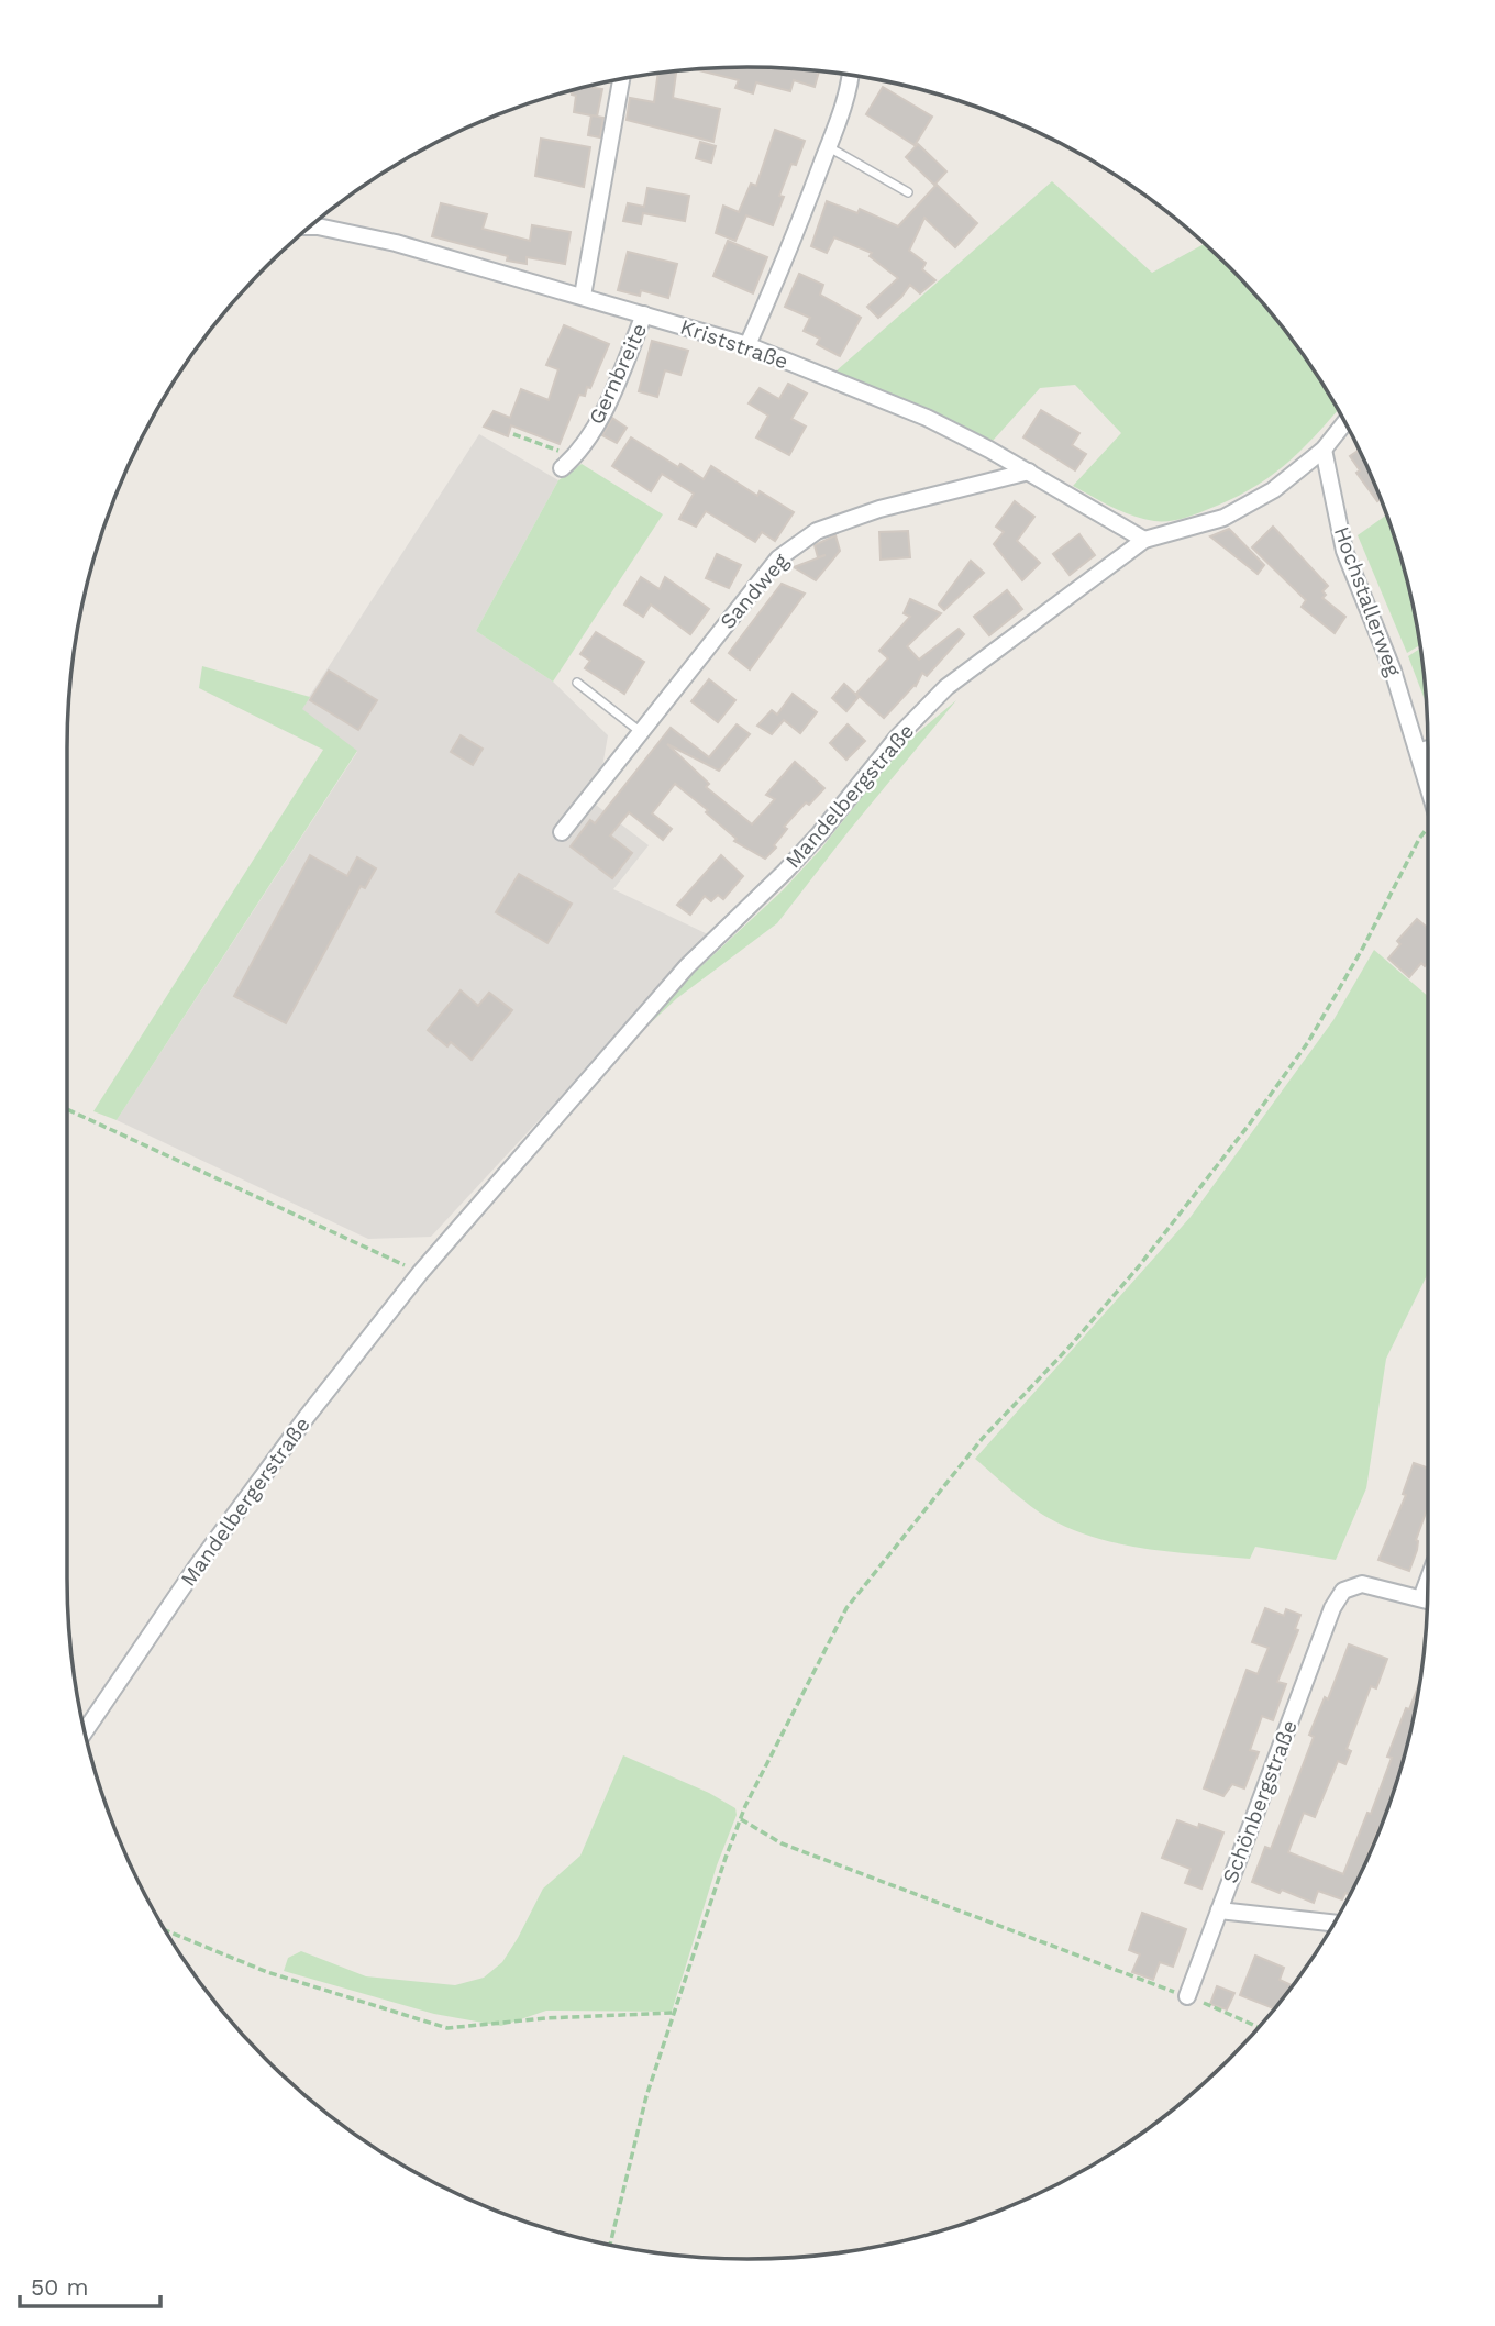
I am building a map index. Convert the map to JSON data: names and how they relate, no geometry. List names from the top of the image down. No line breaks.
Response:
{"streets":{"street":["Kriststraße","Gernbreite","Sandweg","Hochstallerweg","Mandelbergstraße","Mandelbergerstraße","Schönbergstraße"]},"crossings":[["Kriststraße","Gernbreite"],["Kriststraße","Sandweg"],["Kriststraße","Mandelbergstraße"],["Hochstallerweg","Mandelbergstraße"],["Mandelbergstraße","Mandelbergerstraße"]],"scale_bar":"50 m"}
